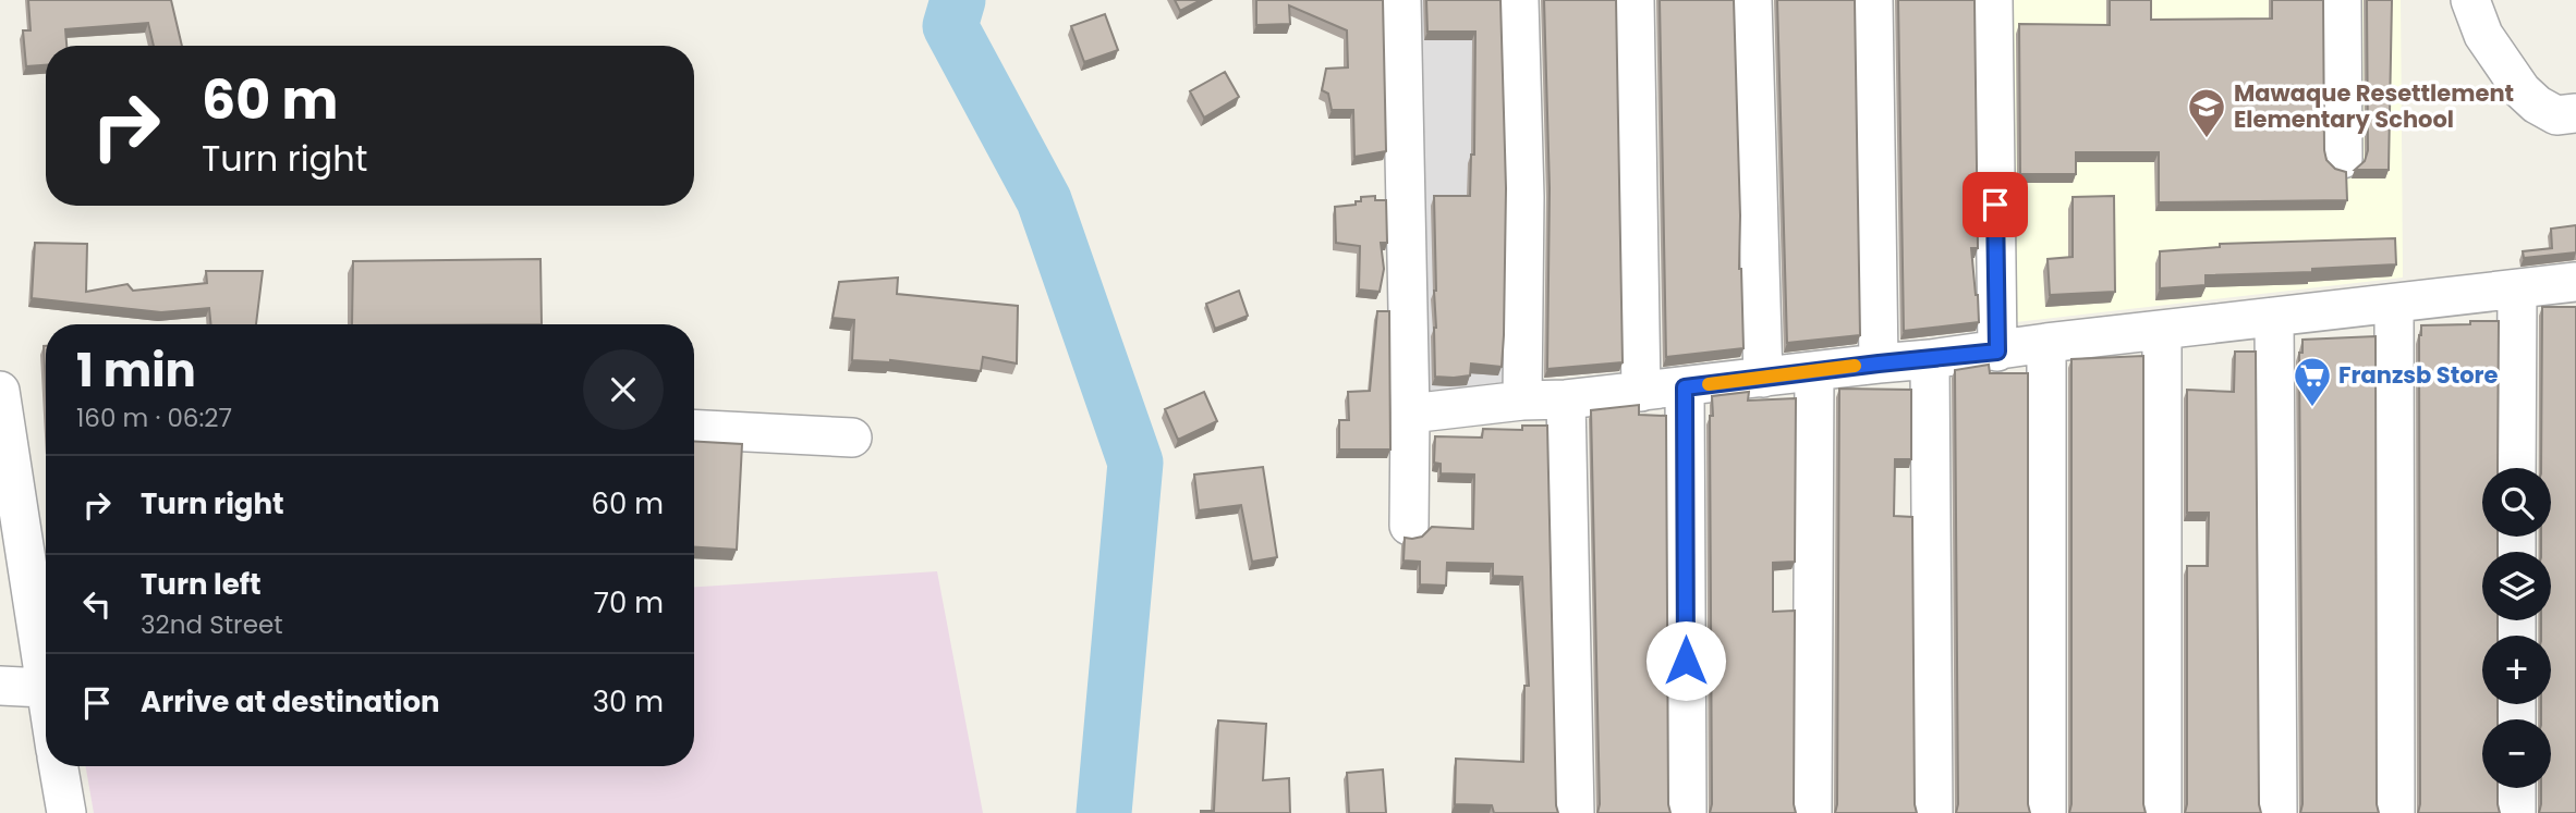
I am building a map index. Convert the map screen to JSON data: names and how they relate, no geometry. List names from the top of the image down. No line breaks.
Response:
{"places":{"school or university":["Mawaque Resettlement Elementary School"],"supermarket":["Franzsb Store"]},"page":{"turn":["60 m","Turn right"],"heading":["1 min","160 m · 06:27"],"list":[{"name":"Turn right","value":"60 m"},{"name":"Turn left","note":"32nd Street","value":"70 m"},{"name":"Arrive at destination","value":"30 m"}],"map_buttons":["+","−"]}}
